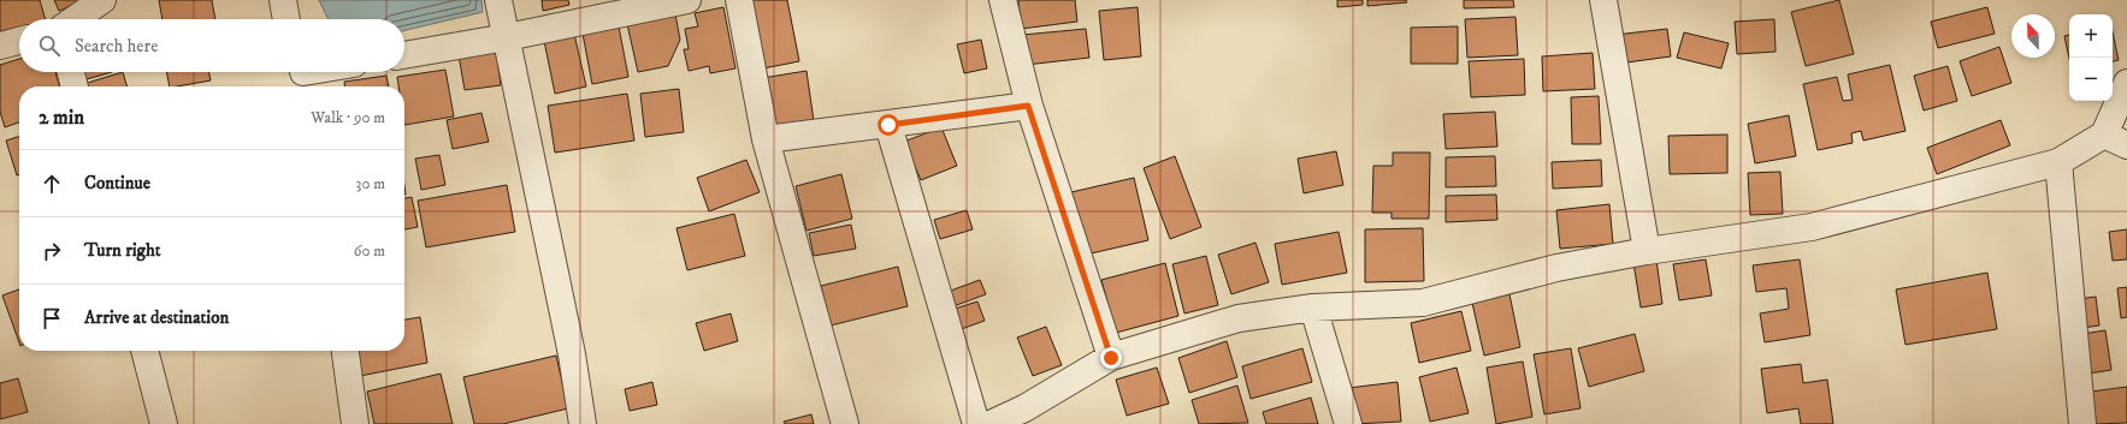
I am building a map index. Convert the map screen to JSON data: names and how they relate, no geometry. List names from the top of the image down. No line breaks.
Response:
{"north":"top","page":{"map_buttons":["+","−"],"search":"Search here","heading":["2 min","Walk · 90 m"],"list":[["Continue","30 m"],["Turn right","60 m"],"Arrive at destination"]}}
